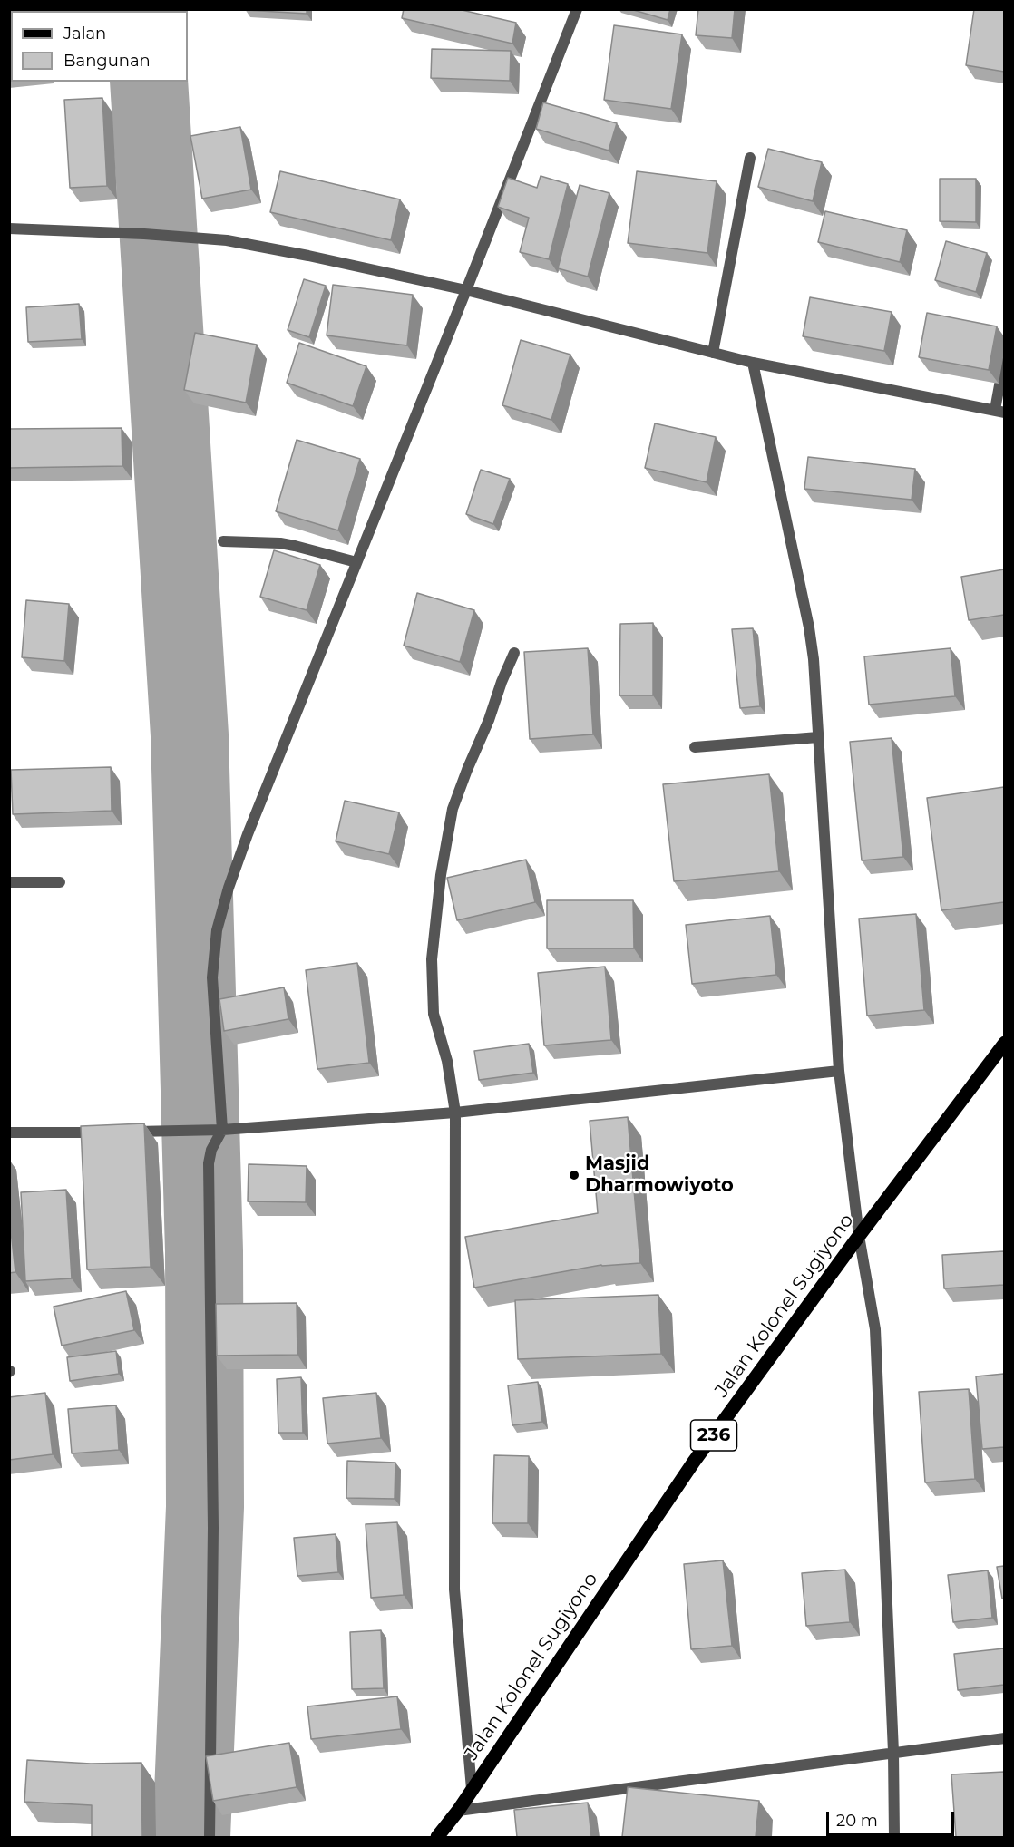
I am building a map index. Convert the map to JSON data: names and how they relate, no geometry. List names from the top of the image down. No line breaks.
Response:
{"streets":{"main road":["Jalan Kolonel Sugiyono","236"]},"places":["Masjid Dharmowiyoto"],"legend":["Jalan","Bangunan"],"scale_bar":"20 m"}
